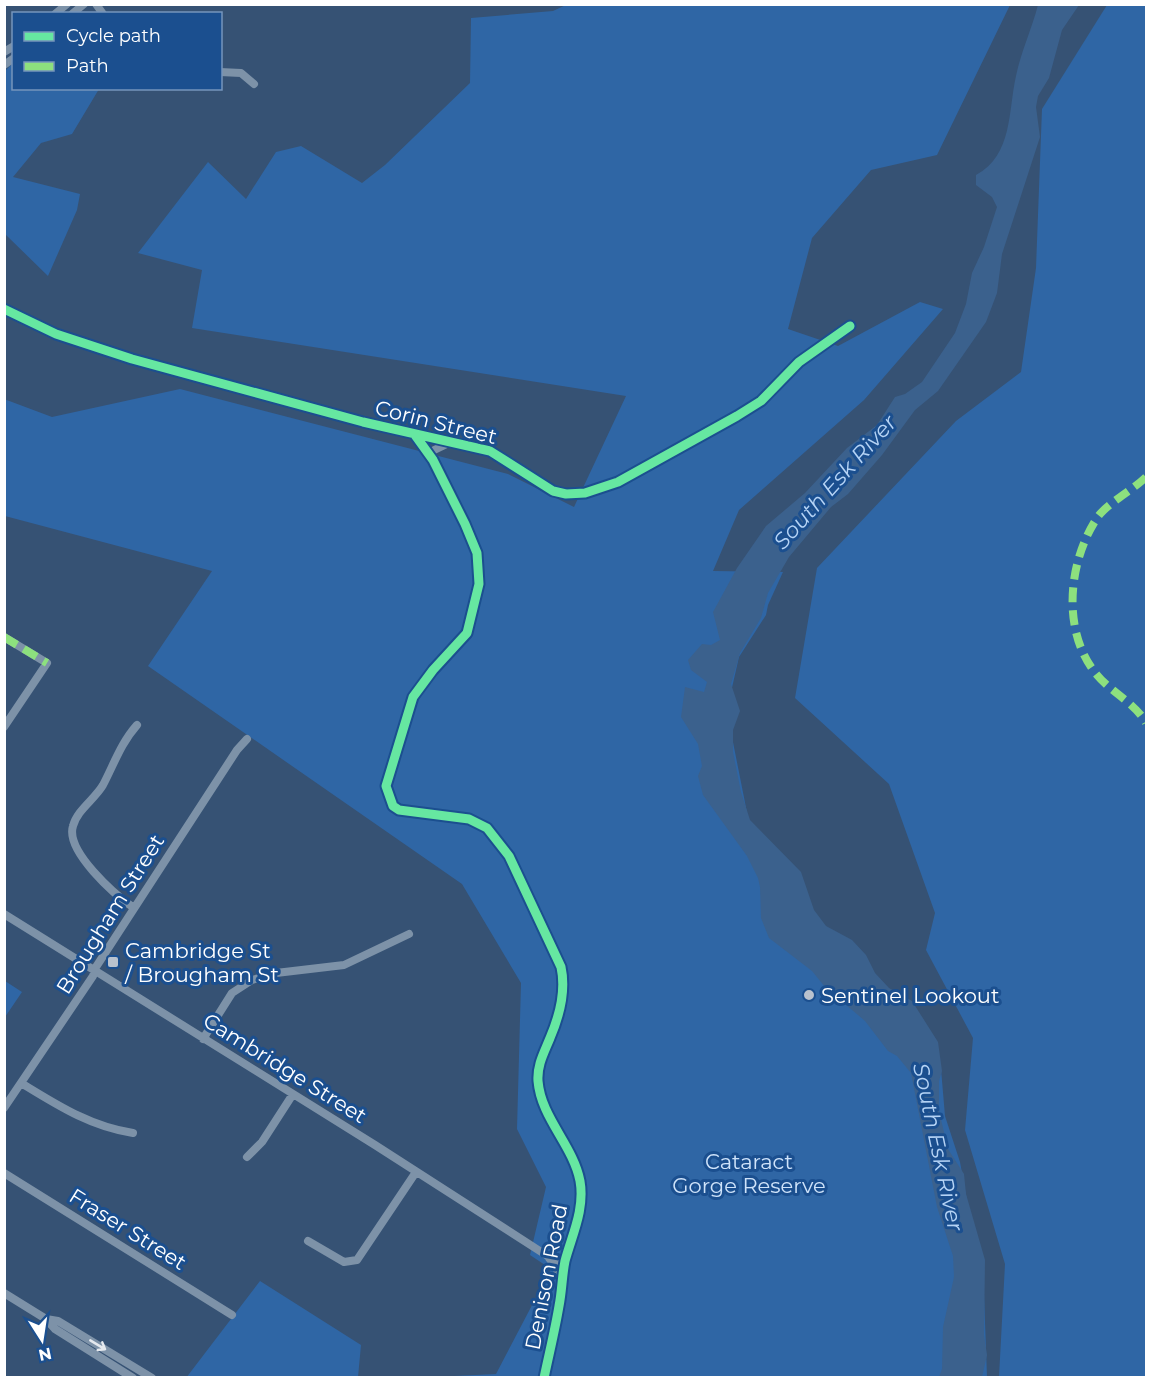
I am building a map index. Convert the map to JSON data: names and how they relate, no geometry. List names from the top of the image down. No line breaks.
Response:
{"streets":{"street":["Corin Street","Brougham Street","Cambridge Street","Fraser Street","Denison Road"]},"crossings":[["Corin Street","Denison Road"],["Brougham Street","Cambridge Street"],["Cambridge Street","Denison Road"]],"water":["South Esk River"],"parks":["Cataract Gorge Reserve"],"places":{"transit":["Cambridge St / Brougham St"],"other":["Sentinel Lookout"]},"legend":["Cycle path","Path"],"north":"bottom"}
